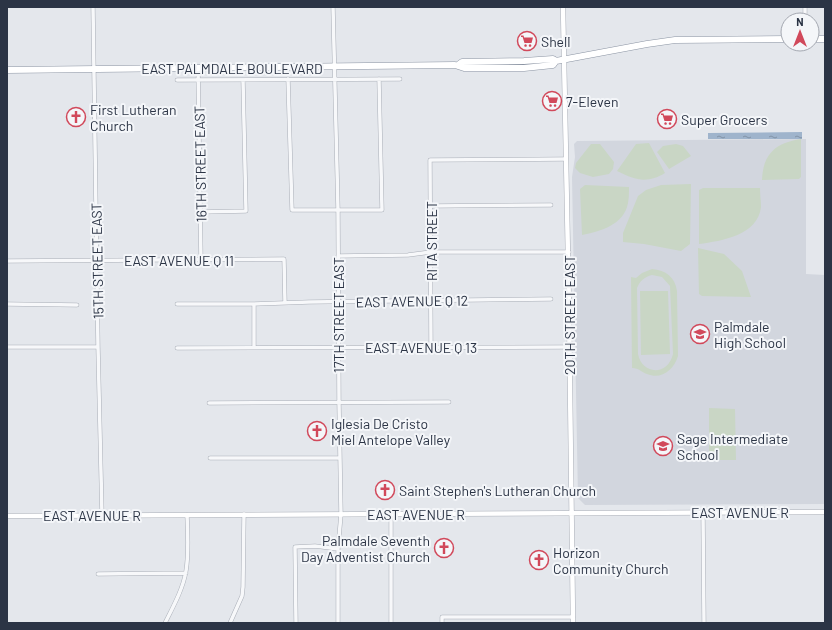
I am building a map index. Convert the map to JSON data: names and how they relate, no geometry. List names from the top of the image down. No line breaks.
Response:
{"streets":{"highway":["EAST PALMDALE BOULEVARD"],"main road":["20TH STREET EAST","EAST AVENUE R"],"street":["16TH STREET EAST","RITA STREET","EAST AVENUE Q 11","15TH STREET EAST","EAST AVENUE Q 12","17TH STREET EAST","EAST AVENUE Q 13"]},"crossings":[["EAST PALMDALE BOULEVARD","16TH STREET EAST"],["EAST PALMDALE BOULEVARD","15TH STREET EAST"],["EAST PALMDALE BOULEVARD","17TH STREET EAST"],["EAST PALMDALE BOULEVARD","20TH STREET EAST"],["16TH STREET EAST","EAST AVENUE Q 11"],["RITA STREET","EAST AVENUE Q 12"],["RITA STREET","20TH STREET EAST"],["RITA STREET","EAST AVENUE Q 13"],["EAST AVENUE Q 11","15TH STREET EAST"],["EAST AVENUE Q 11","EAST AVENUE Q 12"],["15TH STREET EAST","EAST AVENUE R"],["EAST AVENUE Q 12","17TH STREET EAST"],["17TH STREET EAST","EAST AVENUE Q 13"],["17TH STREET EAST","EAST AVENUE R"],["20TH STREET EAST","EAST AVENUE Q 13"],["20TH STREET EAST","EAST AVENUE R"]],"places":{"supermarket":["Shell","7-Eleven","Super Grocers"],"church":["First Lutheran Church","Iglesia De Cristo Miel Antelope Valley","Saint Stephen's Lutheran Church","Palmdale Seventh Day Adventist Church","Horizon Community Church"],"school or university":["Palmdale High School","Sage Intermediate School"]},"north":"top"}
